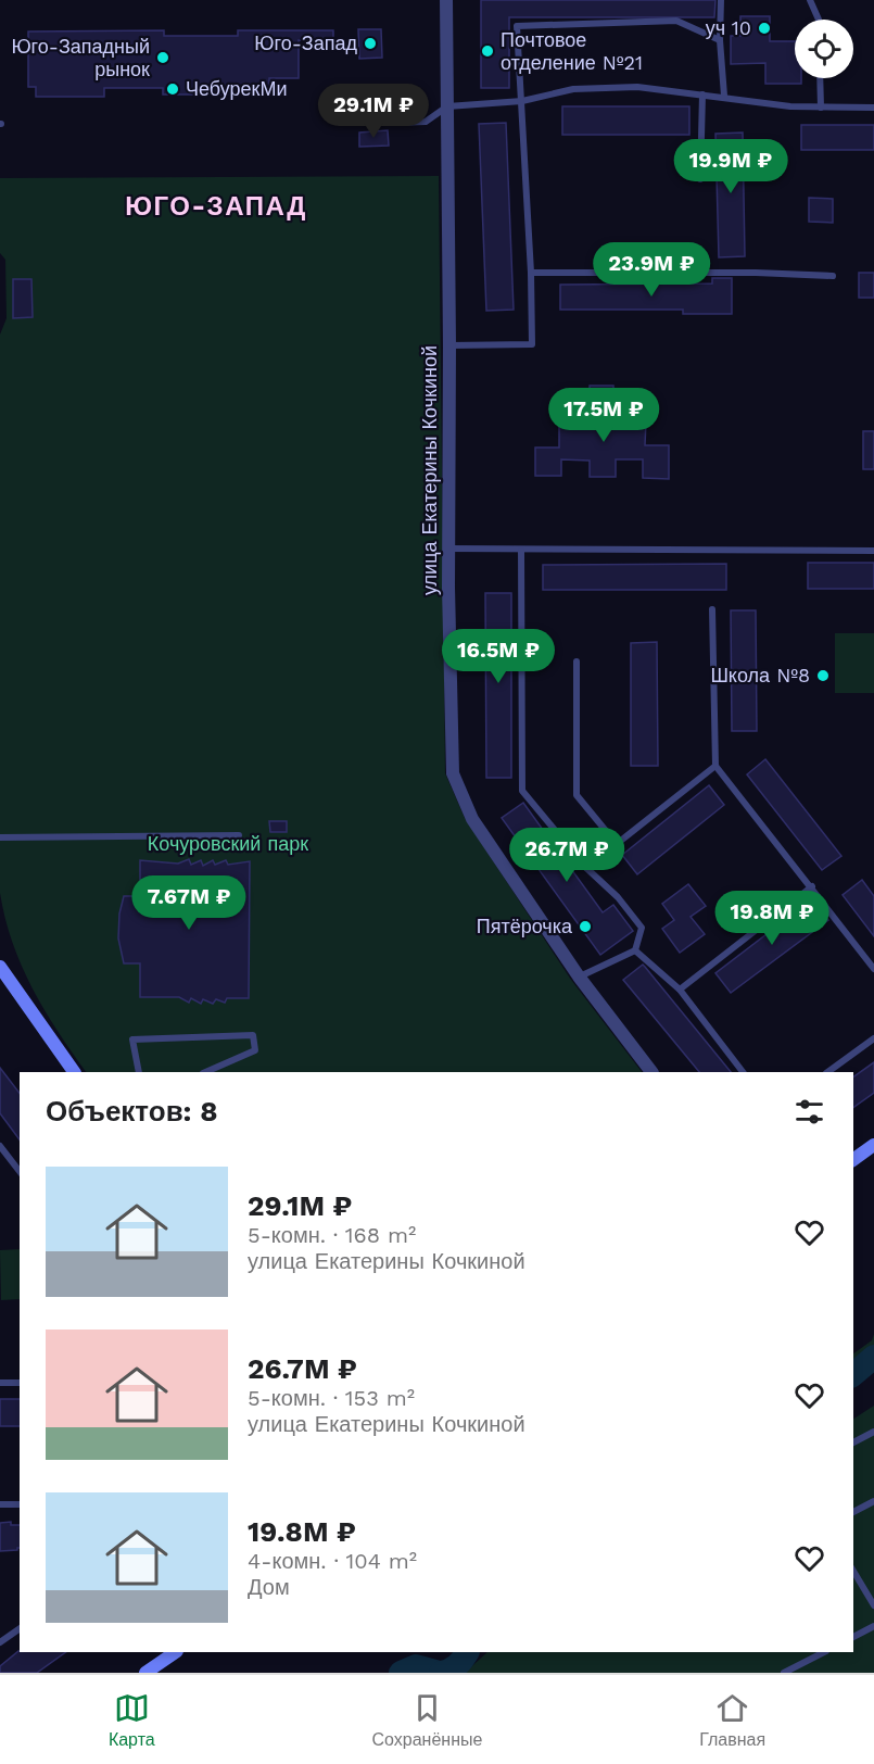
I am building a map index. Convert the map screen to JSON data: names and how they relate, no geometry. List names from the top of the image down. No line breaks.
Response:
{"streets":{"street":["улица Екатерины Кочкиной"]},"districts":["ЮГО-ЗАПАД"],"parks":["Кочуровский парк"],"places":["уч 10","Юго-Запад","Почтовое отделение №21","Юго-Западный рынок","ЧебурекМи","Школа №8","Пятёрочка"],"page":{"price":["29.1M ₽","19.9M ₽","23.9M ₽","17.5M ₽","16.5M ₽","26.7M ₽","7.67M ₽","19.8M ₽"],"heading":"Объектов: 8","list":[{"name":"29.1M ₽","note":"5-комн. · 168 m² · улица Екатерины Кочкиной"},{"name":"26.7M ₽","note":"5-комн. · 153 m² · улица Екатерины Кочкиной"},{"name":"19.8M ₽","note":"4-комн. · 104 m² · Дом"}],"tabs":["Карта","Сохранённые","Главная"]}}
